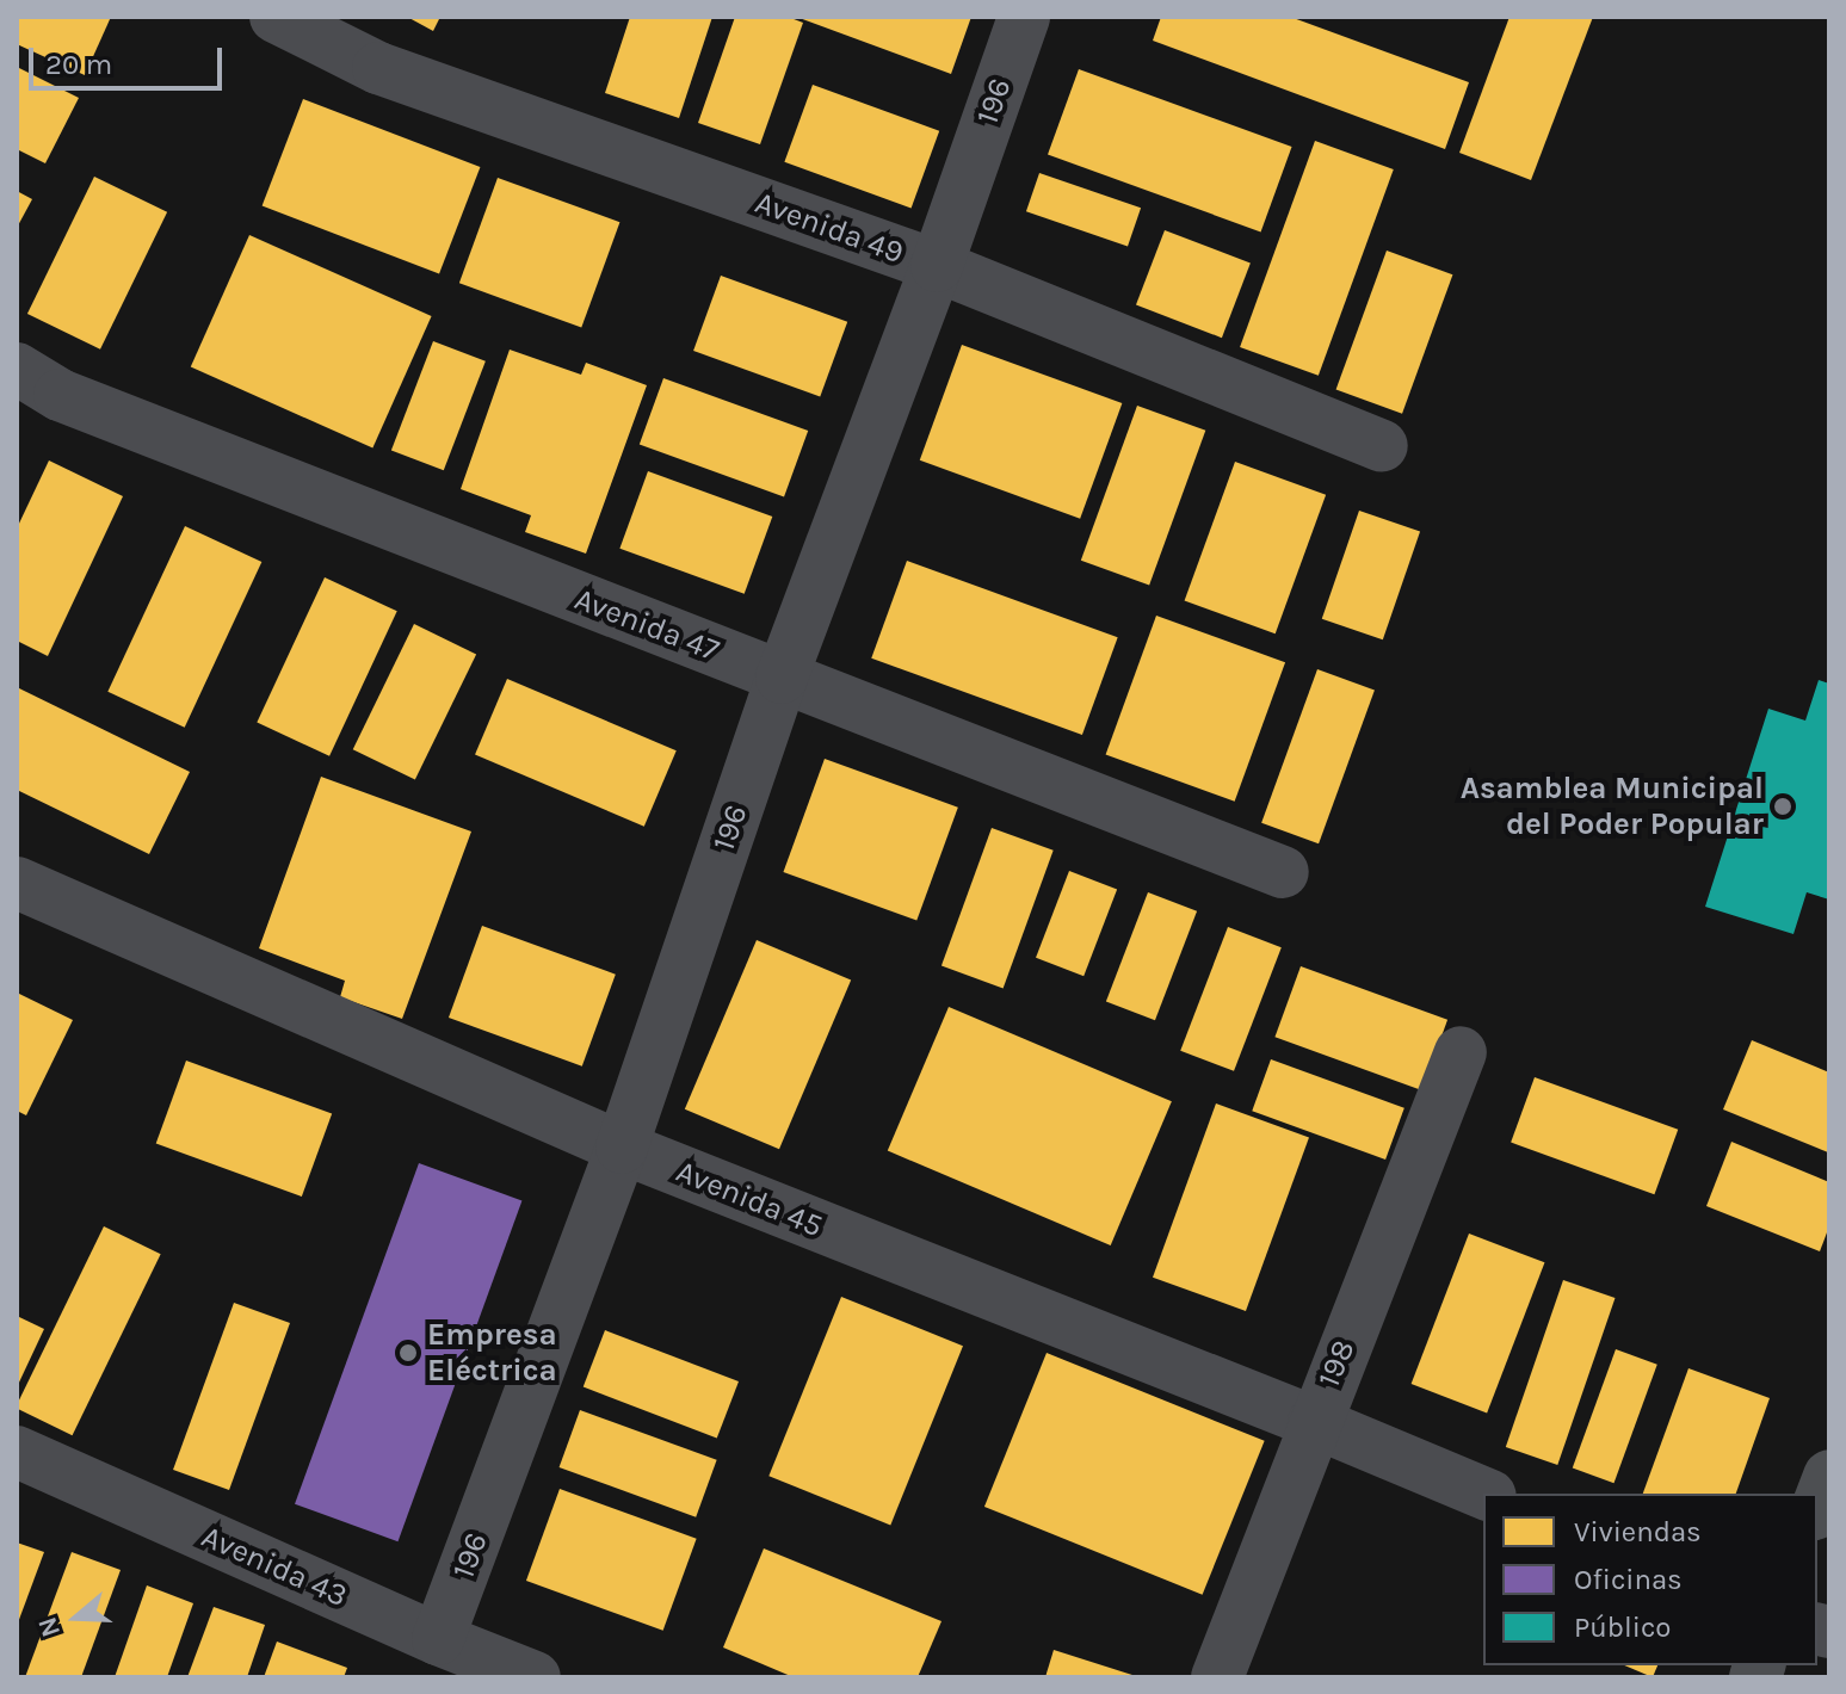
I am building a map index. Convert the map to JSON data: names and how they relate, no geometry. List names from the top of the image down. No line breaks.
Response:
{"streets":{"street":["196","Avenida 49","Avenida 47","Avenida 45","198","Avenida 43"]},"crossings":[["196","Avenida 49"],["196","Avenida 47"],["196","Avenida 45"],["196","Avenida 43"],["Avenida 45","198"]],"places":["Asamblea Municipal del Poder Popular","Empresa Eléctrica"],"legend":["Viviendas","Oficinas","Público"],"scale_bar":"20 m","north":"left"}
